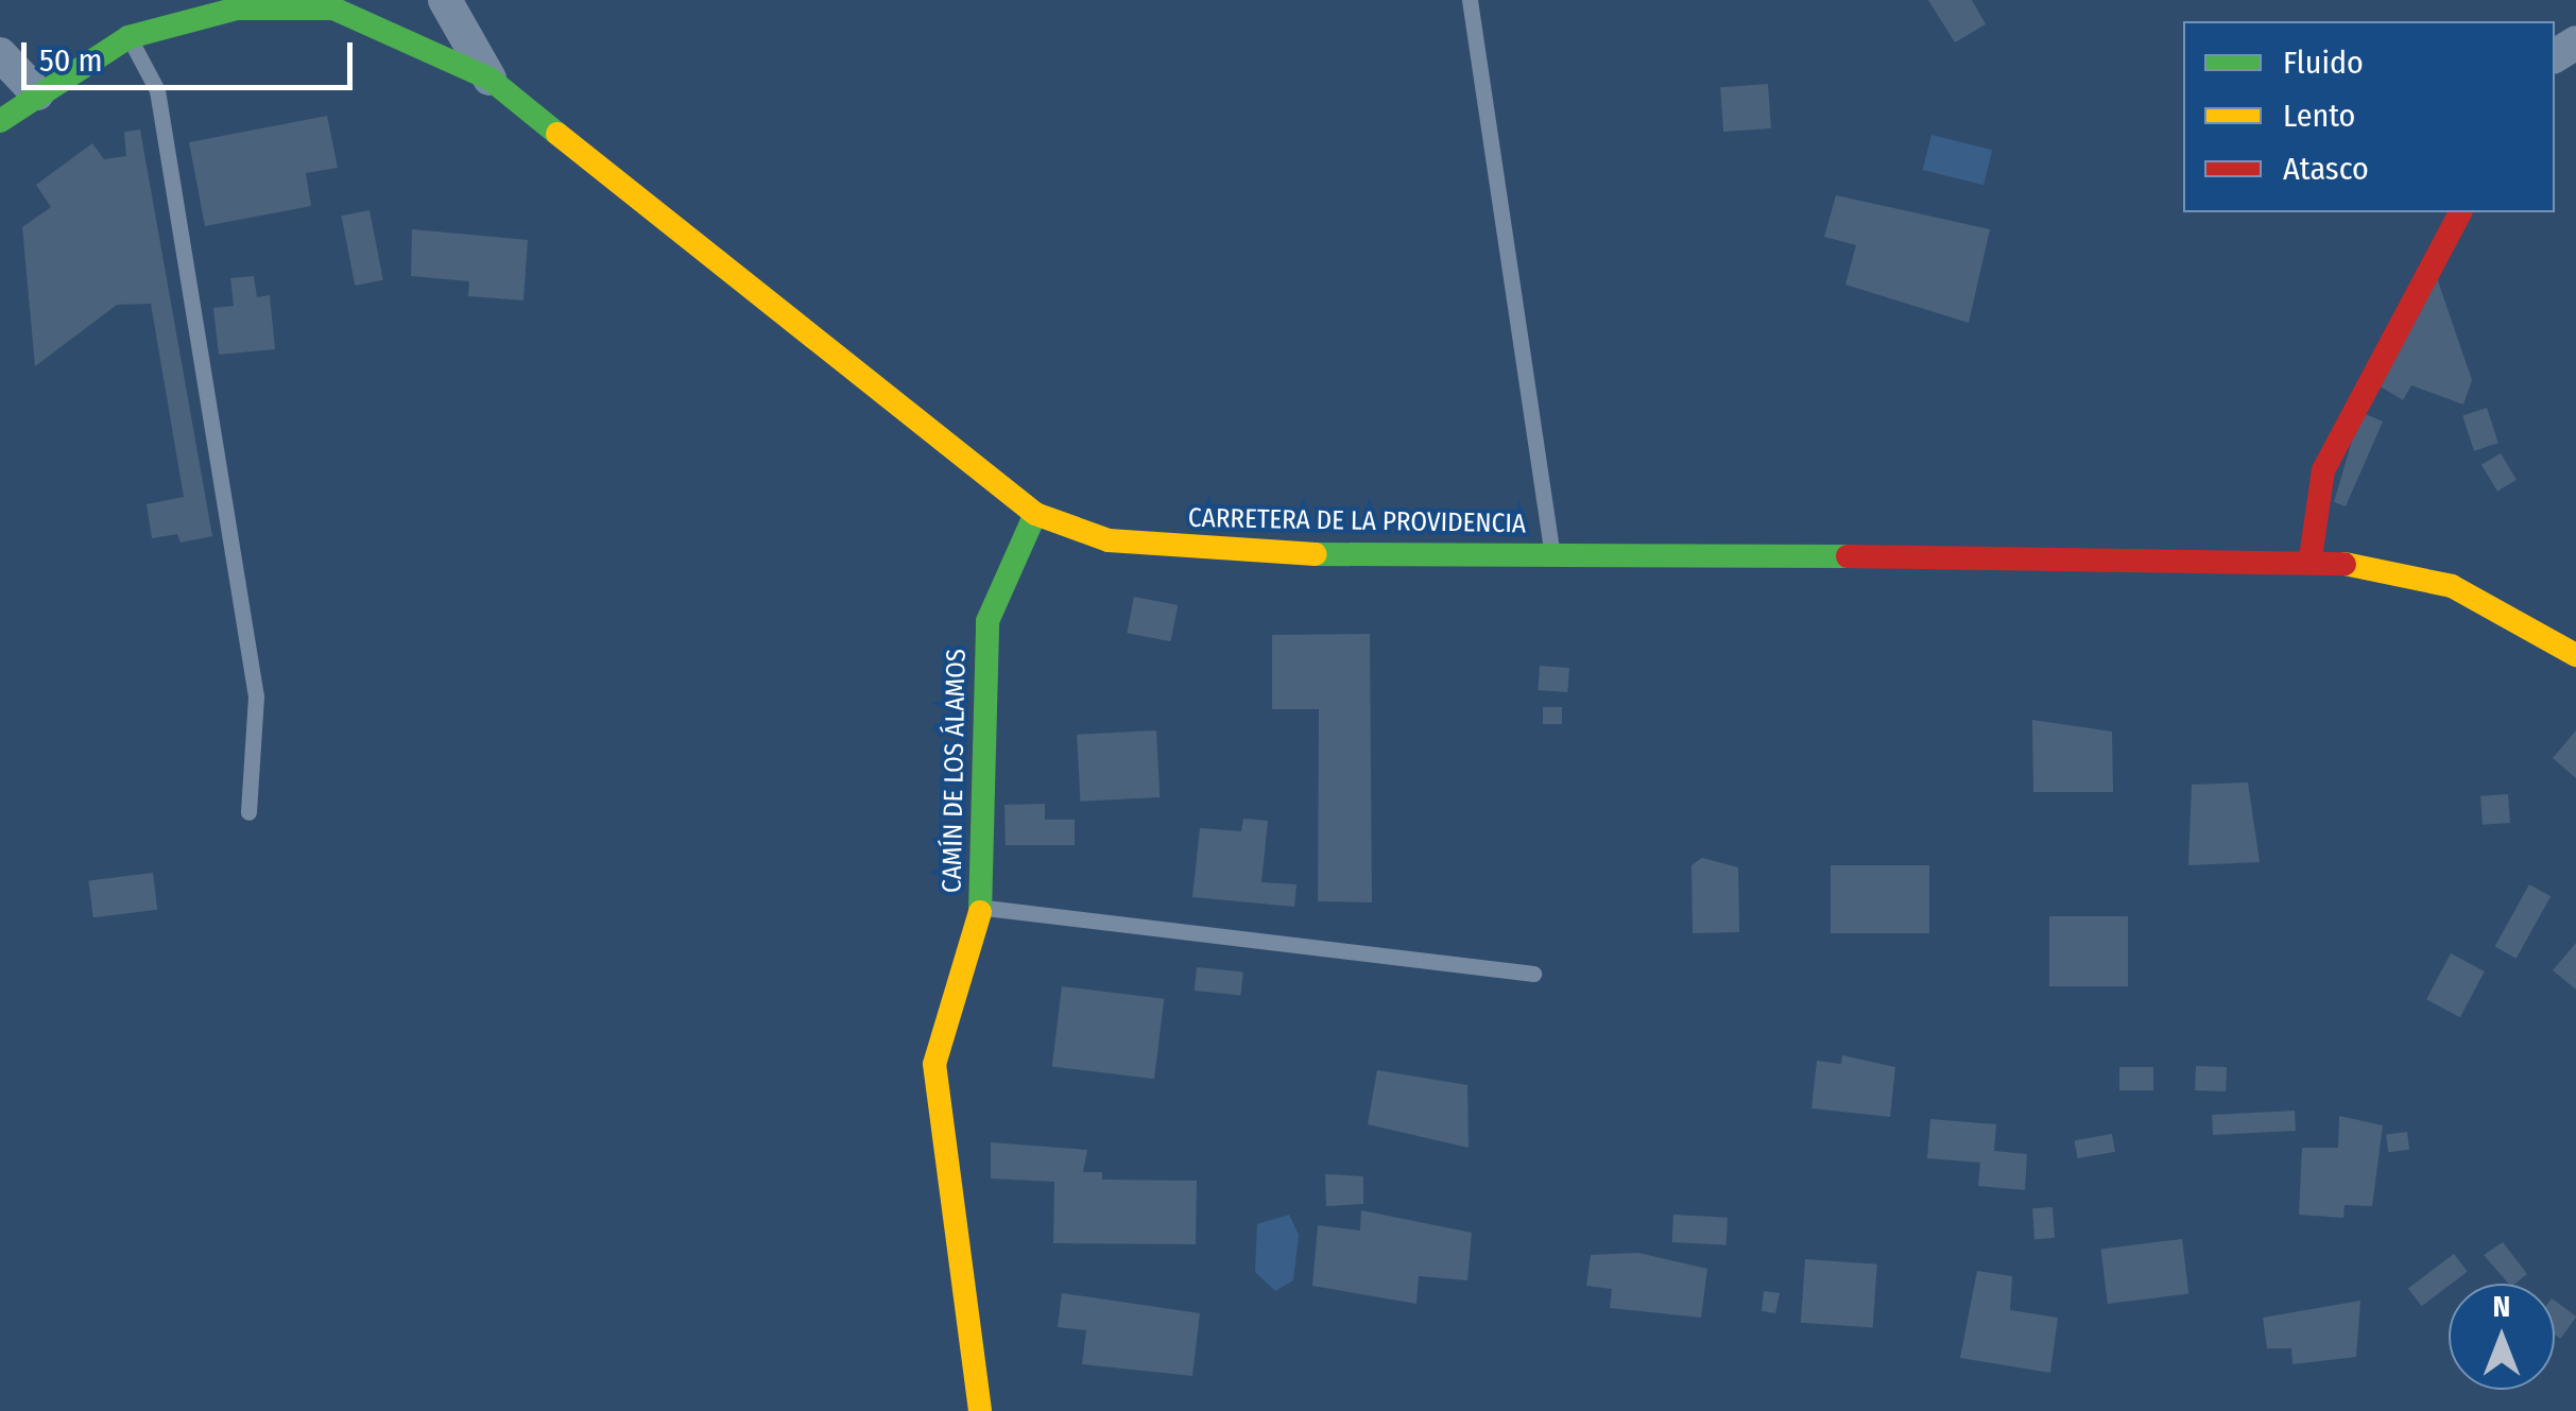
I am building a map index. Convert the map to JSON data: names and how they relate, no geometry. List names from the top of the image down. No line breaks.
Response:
{"streets":{"street":["CARRETERA DE LA PROVIDENCIA","CAMÍN DE LOS ÁLAMOS"]},"crossings":[["CARRETERA DE LA PROVIDENCIA","CAMÍN DE LOS ÁLAMOS"]],"legend":["Fluido","Lento","Atasco"],"scale_bar":"50 m","north":"top"}
